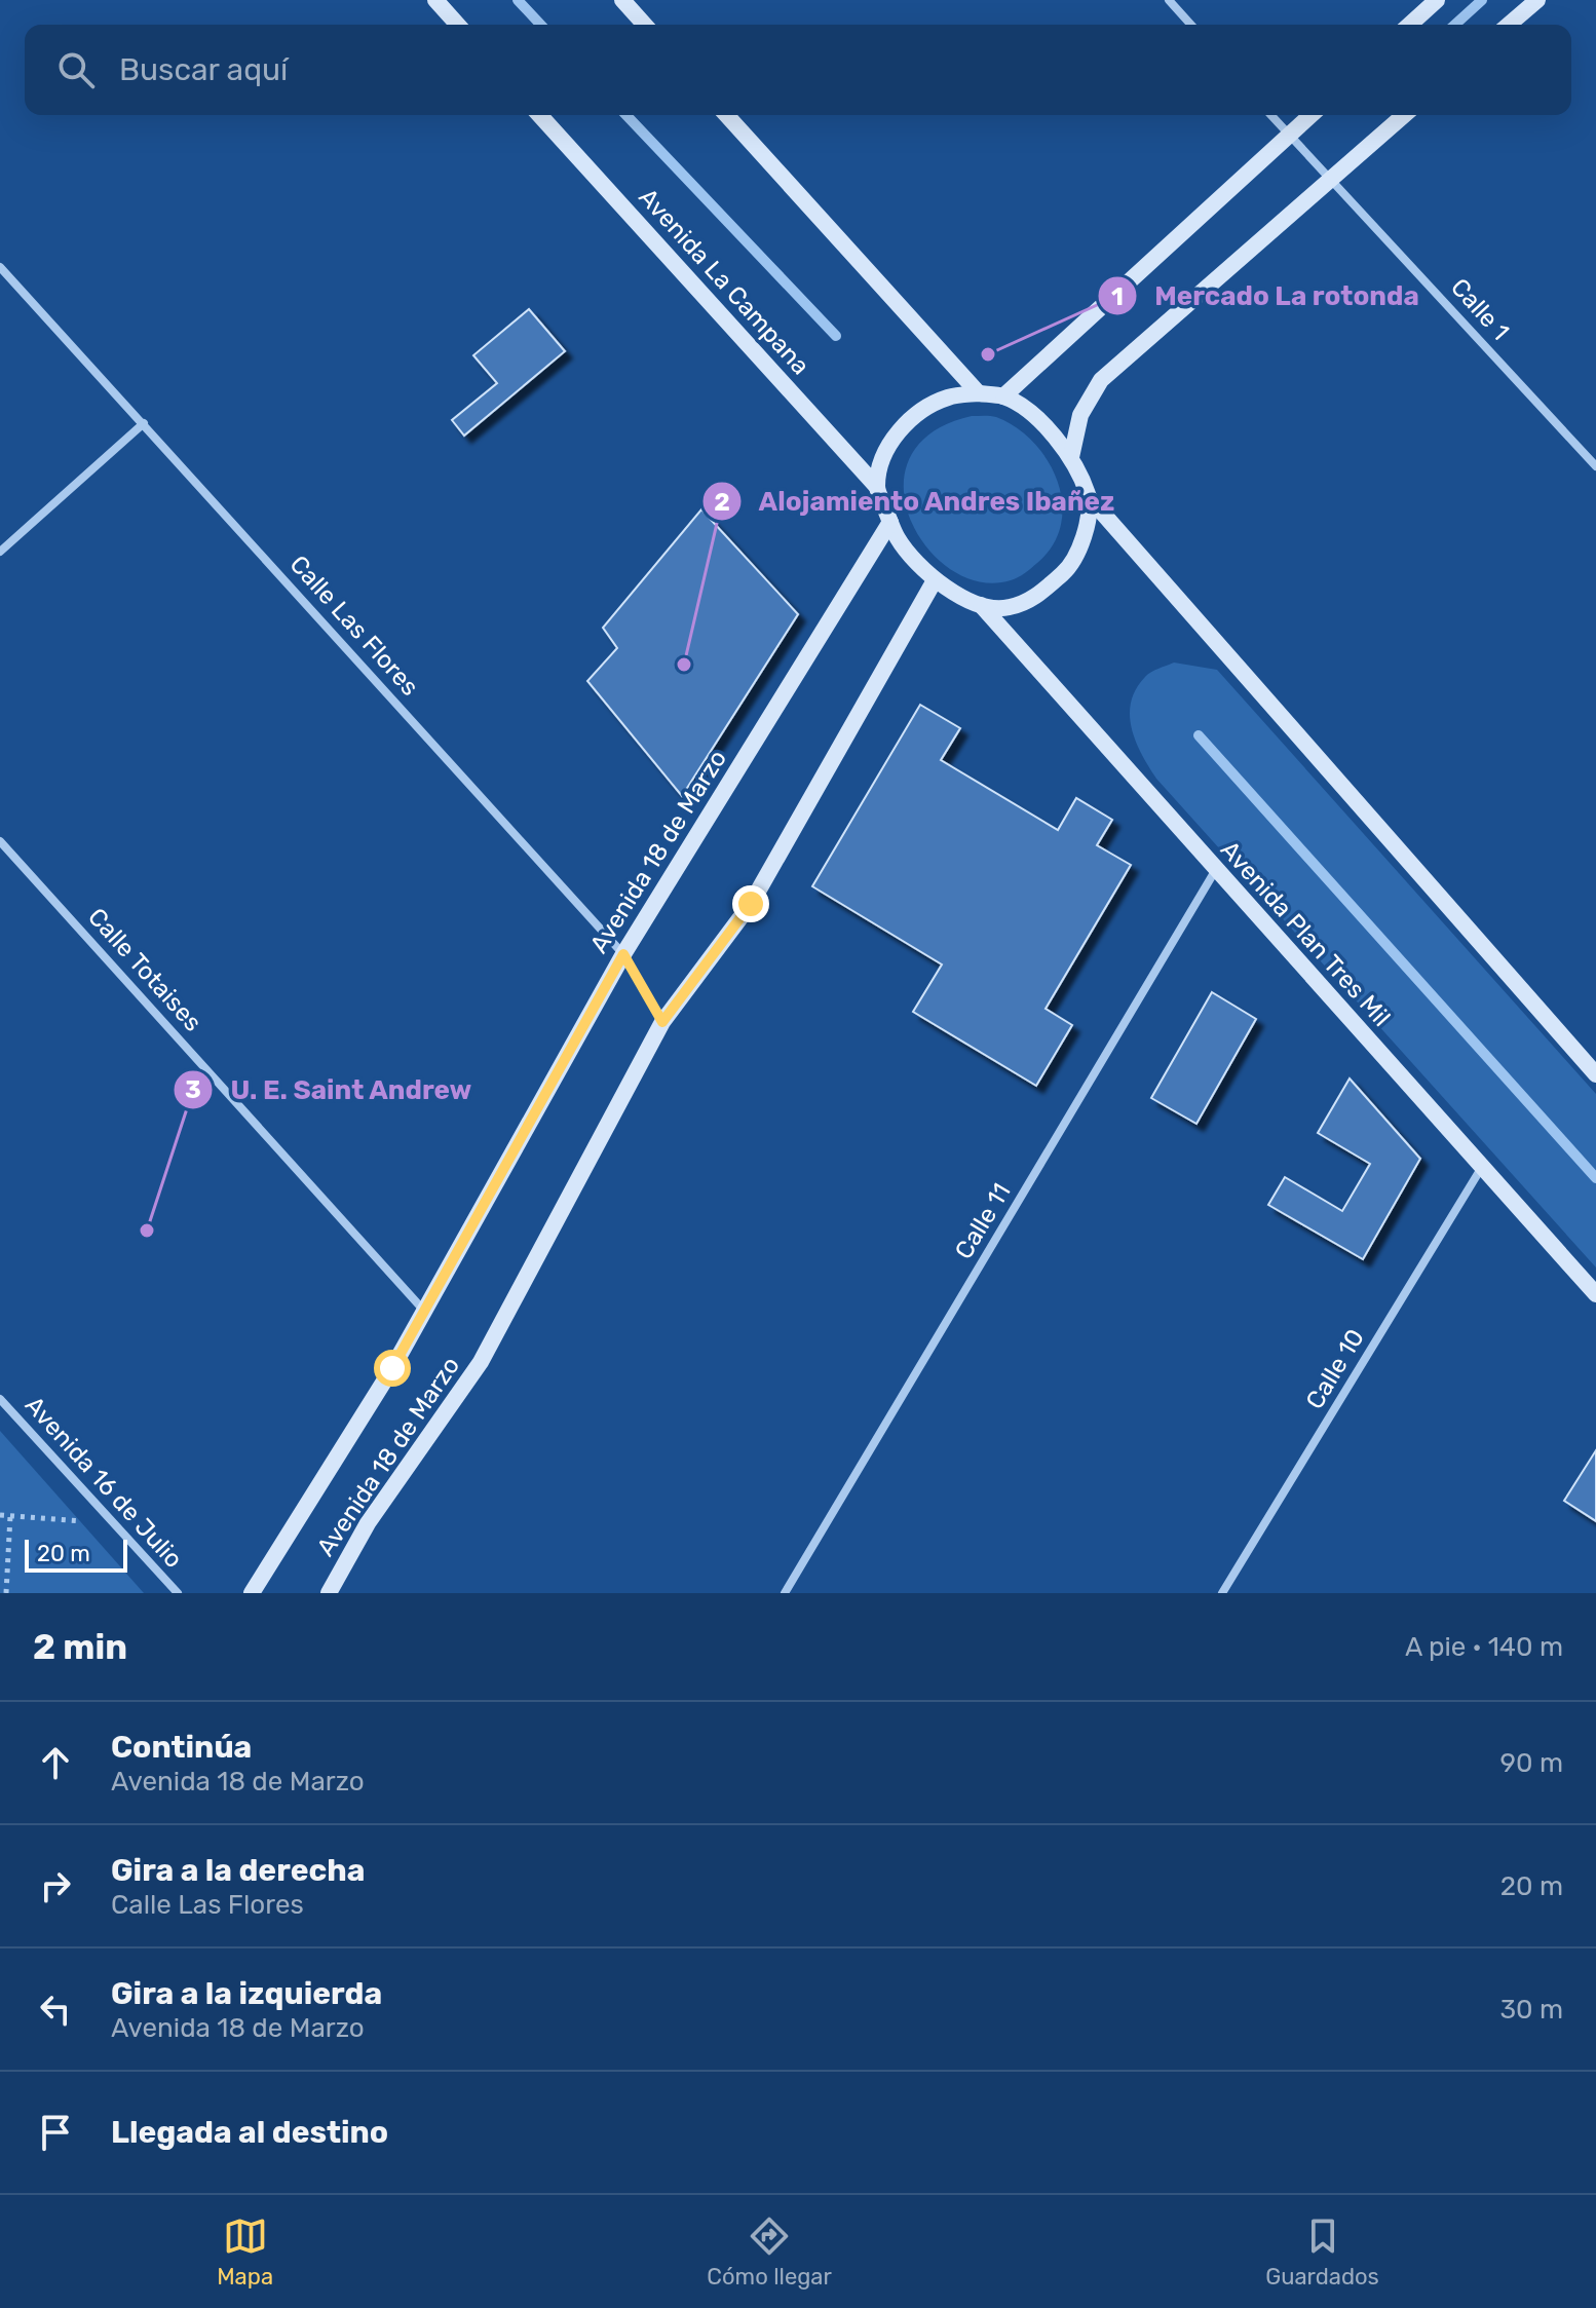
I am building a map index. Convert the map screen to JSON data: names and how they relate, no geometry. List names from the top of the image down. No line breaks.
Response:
{"streets":{"street":["Avenida La Campana","Calle 1","Calle Las Flores","Avenida 18 de Marzo","Avenida Plan Tres Mil","Calle Totaises","Calle 11","Calle 10","Avenida 16 de Julio"]},"crossings":[["Avenida La Campana","Avenida 18 de Marzo"],["Avenida La Campana","Avenida Plan Tres Mil"],["Calle Las Flores","Avenida 18 de Marzo"],["Avenida 18 de Marzo","Avenida Plan Tres Mil"],["Avenida 18 de Marzo","Calle Totaises"],["Avenida Plan Tres Mil","Calle 11"],["Avenida Plan Tres Mil","Calle 10"]],"places":["Mercado La rotonda","Alojamiento Andres Ibañez","U. E. Saint Andrew"],"scale_bar":"20 m","page":{"search":"Buscar aquí","scale":"20 m","heading":["2 min","A pie · 140 m"],"list":[["Continúa","Avenida 18 de Marzo","90 m"],["Gira a la derecha","Calle Las Flores","20 m"],["Gira a la izquierda","Avenida 18 de Marzo","30 m"],"Llegada al destino"],"nav":["Mapa","Cómo llegar","Guardados"]}}
